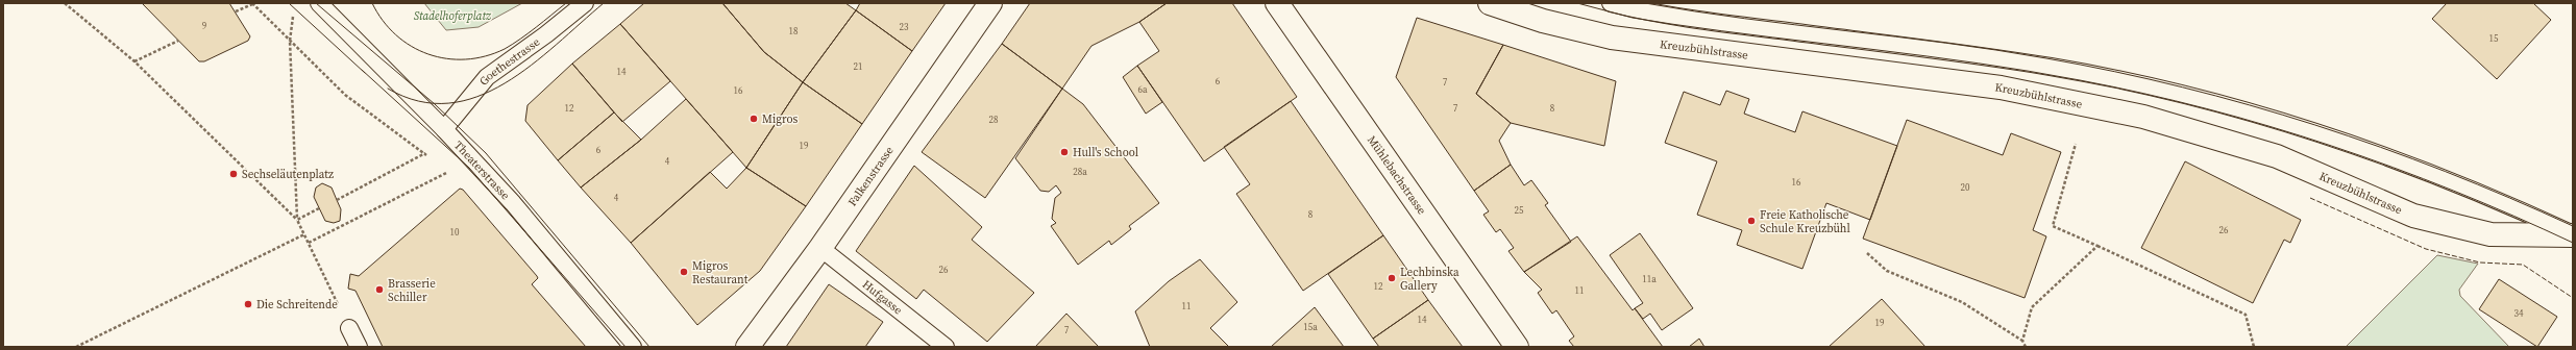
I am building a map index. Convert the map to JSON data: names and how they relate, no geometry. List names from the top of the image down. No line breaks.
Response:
{"streets":{"main road":["Kreuzbühlstrasse","Mühlebachstrasse","Falkenstrasse"],"lane":["Goethestrasse","Theaterstrasse","Hufgasse"]},"crossings":[["Goethestrasse","Theaterstrasse"],["Falkenstrasse","Hufgasse"]],"parks":["Stadelhoferplatz"],"places":["Migros","Hull's School","Sechseläutenplatz","Freie Katholische Schule Kreuzbühl","Migros Restaurant","Lechbinska Gallery","Brasserie Schiller","Die Schreitende"],"house_numbers":["9","23","18","15","21","14","6","7","6a","16","12","7","8","28","19","6","4","28a","16","20","4","25","8","26","10","26","11a","12","11","11","34","14","19","15a","7"]}
